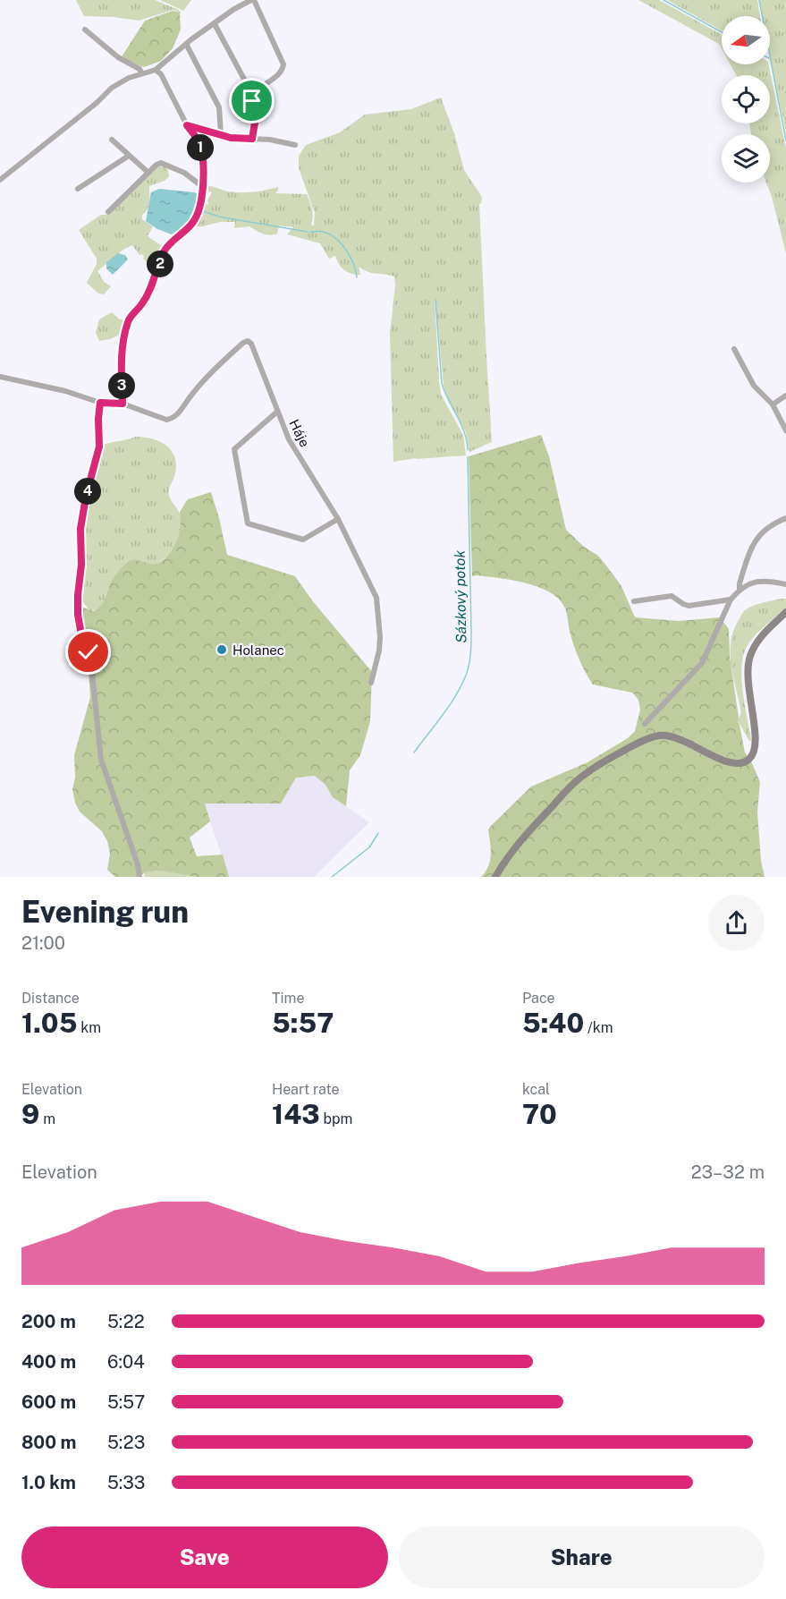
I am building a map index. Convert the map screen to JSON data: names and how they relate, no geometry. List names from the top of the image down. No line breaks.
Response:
{"streets":{"street":["Háje"]},"water":["Sázkový potok"],"places":["Holanec"],"north":"left","page":{"pins":["1","2","3","4"],"heading":["Evening run","21:00"],"stats":[["Distance","1.05 km"],["Time","5:57"],["Pace","5:40 /km"],["Elevation","9 m"],["Heart rate","143 bpm"],["kcal","70"]],"chart":["Elevation","23–32 m"],"list":[{"name":"200 m","note":"5:22"},{"name":"400 m","note":"6:04"},{"name":"600 m","note":"5:57"},{"name":"800 m","note":"5:23"},{"name":"1.0 km","note":"5:33"}],"buttons":["Save","Share"]}}
